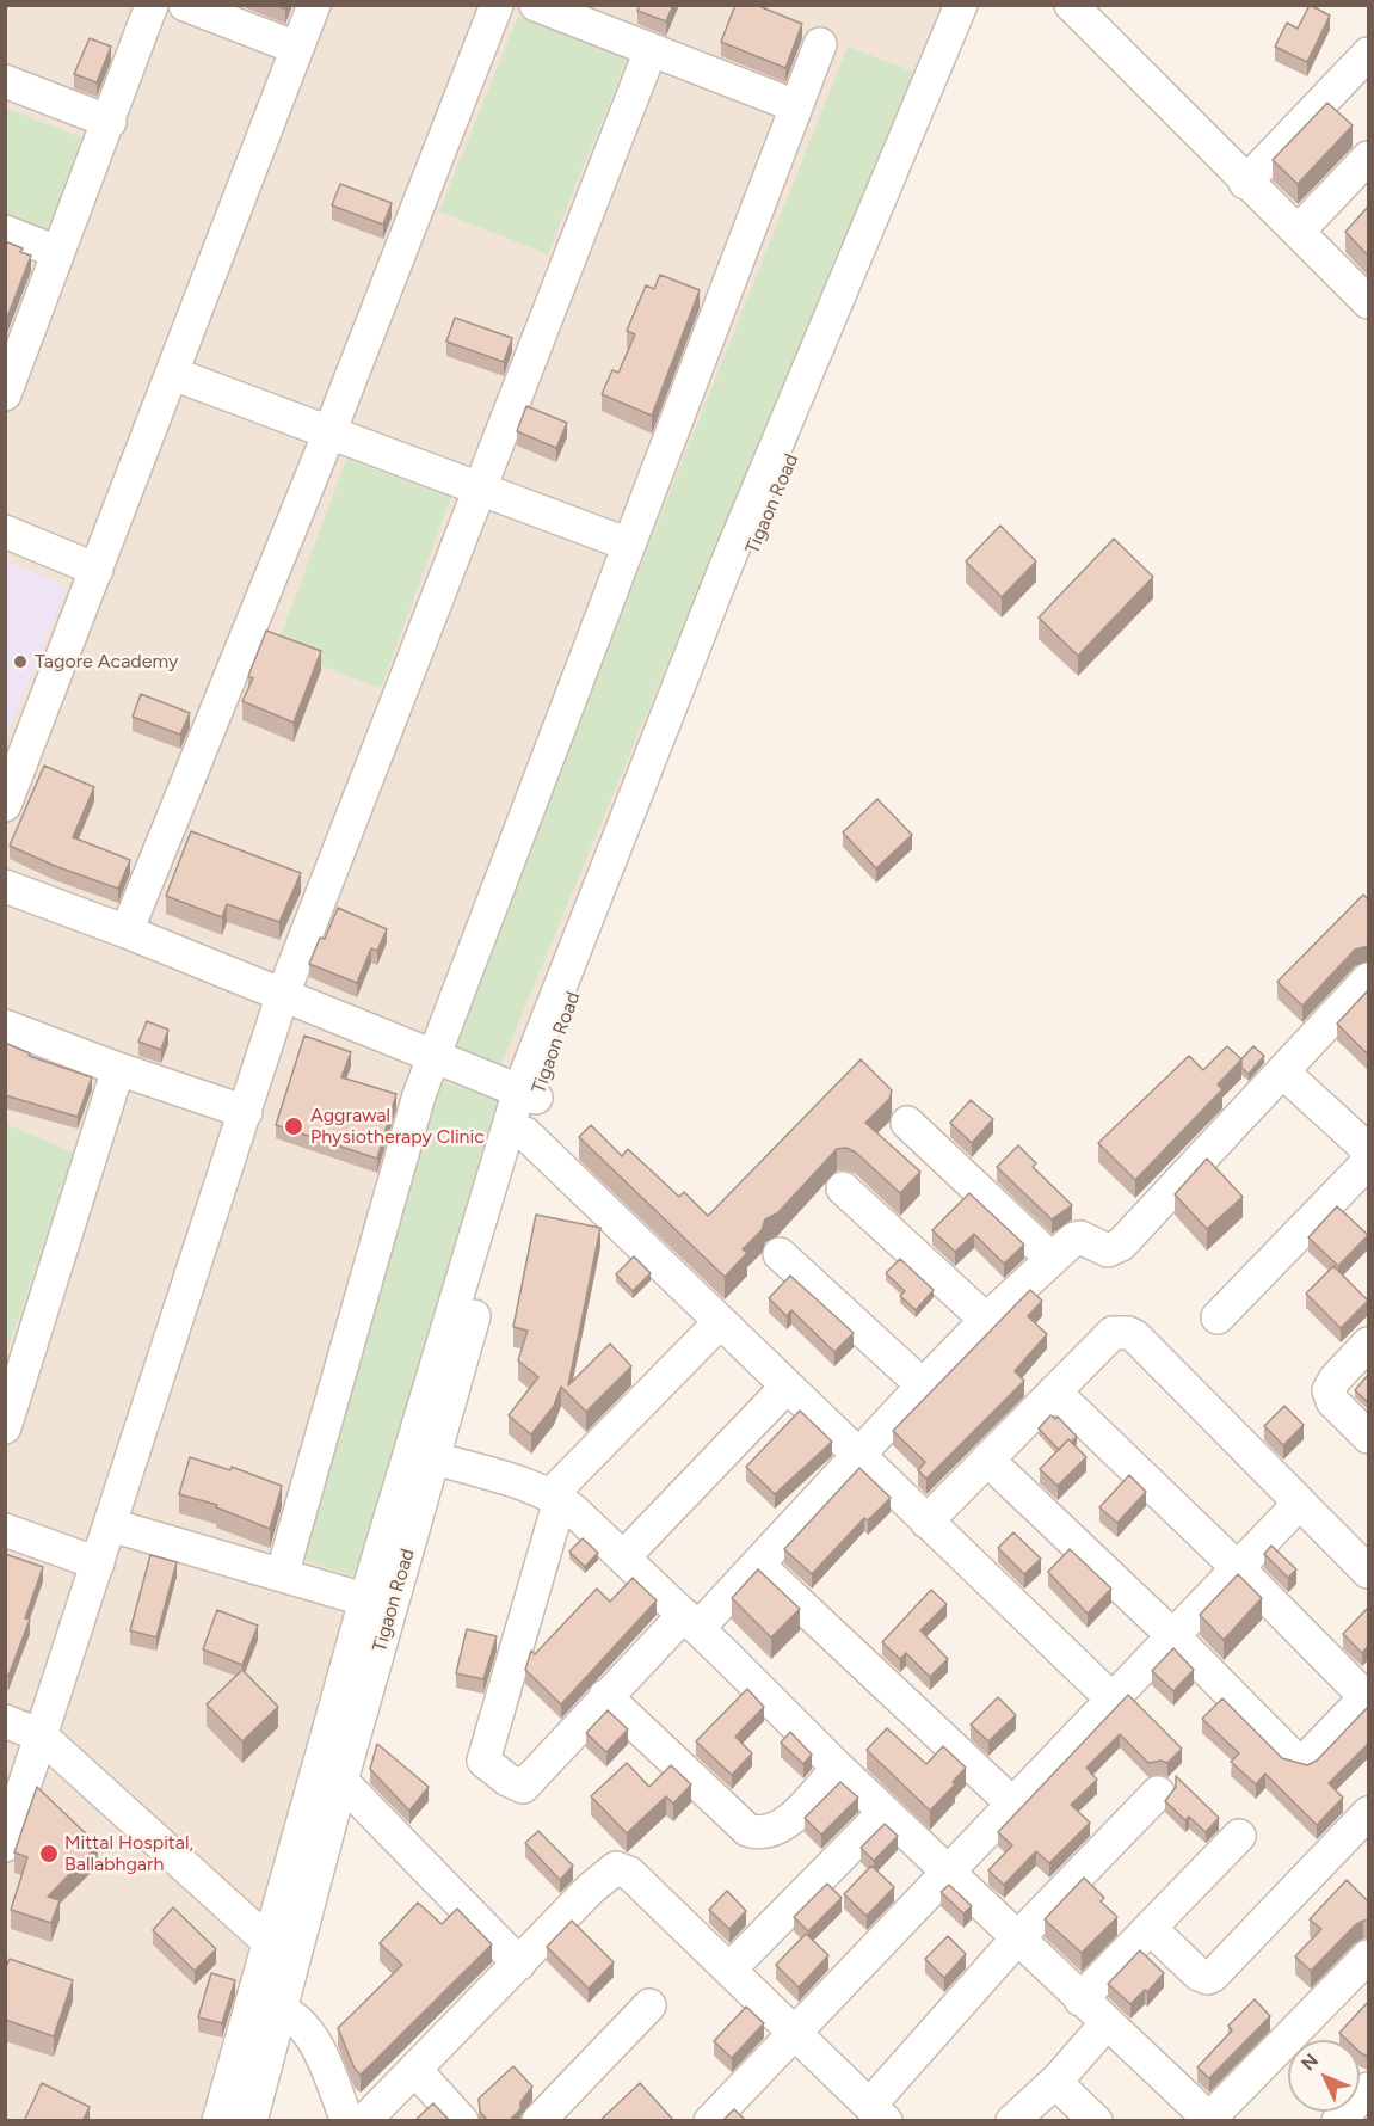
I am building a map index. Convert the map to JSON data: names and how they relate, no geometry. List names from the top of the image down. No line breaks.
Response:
{"streets":{"street":["Tigaon Road"]},"places":["Tagore Academy","Aggrawal Physiotherapy Clinic","Mittal Hospital, Ballabhgarh"],"north":"top left"}
